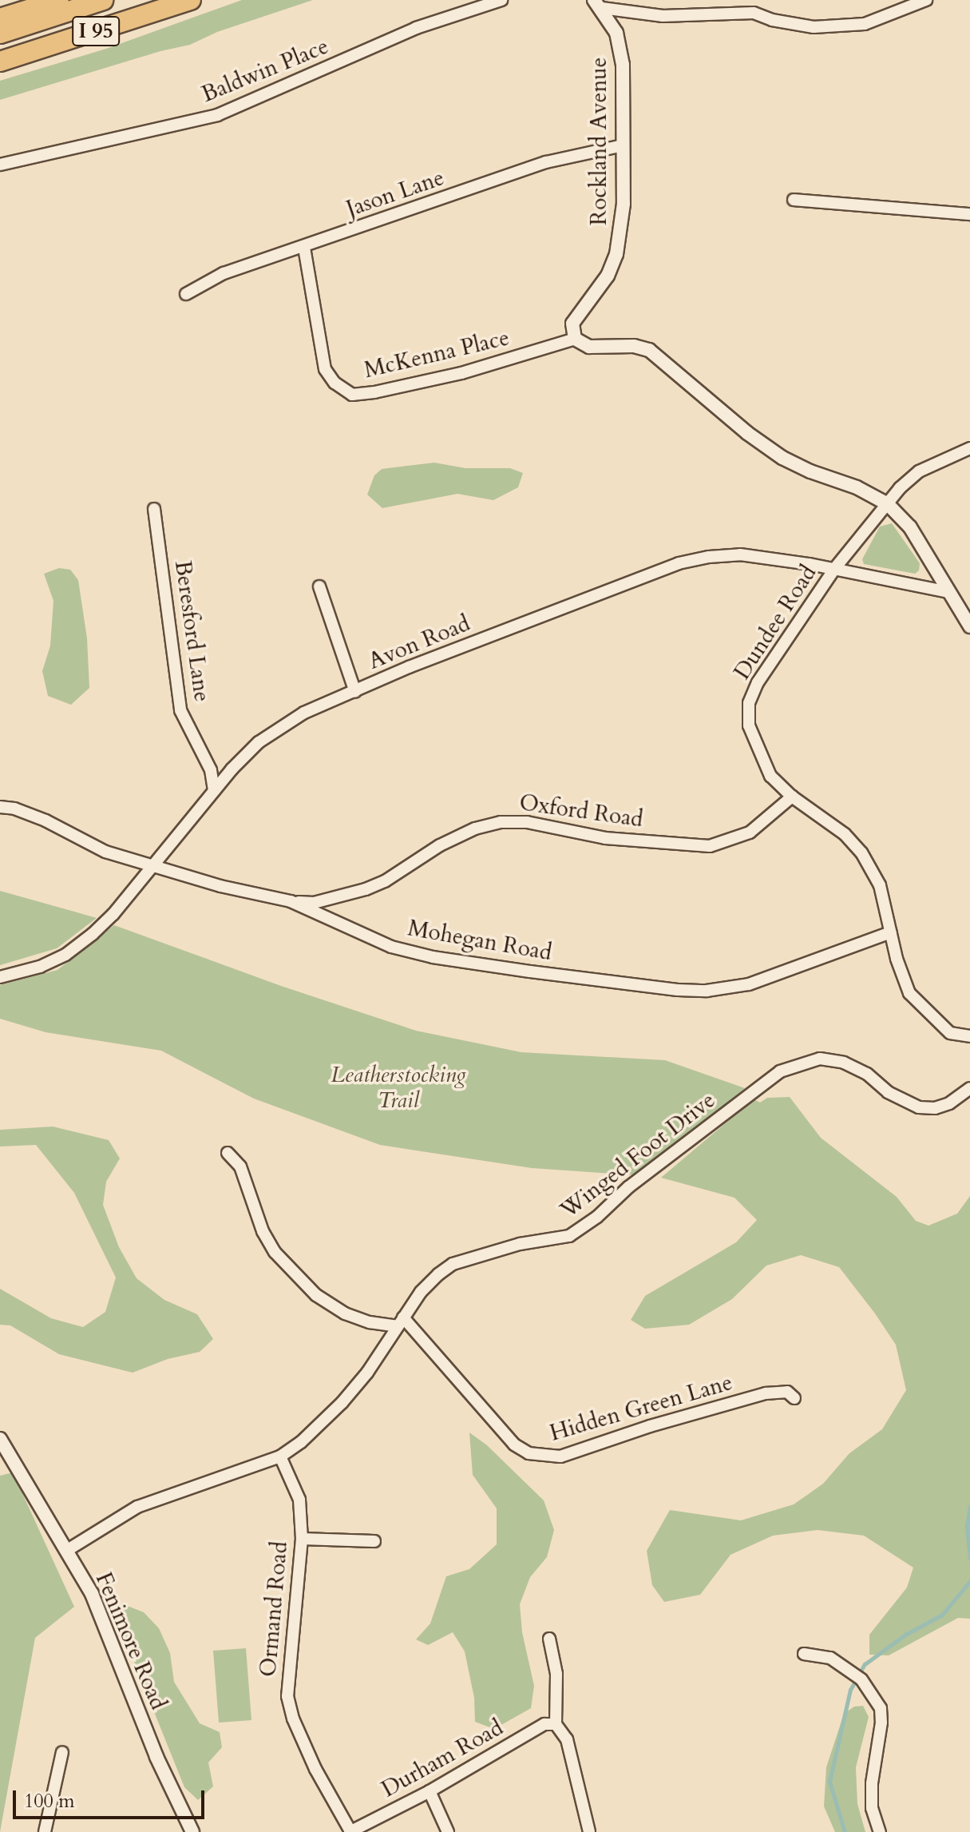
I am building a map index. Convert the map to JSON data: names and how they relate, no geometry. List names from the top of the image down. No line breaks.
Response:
{"streets":{"highway":["I 95"],"street":["Baldwin Place","Rockland Avenue","Jason Lane","McKenna Place","Dundee Road","Beresford Lane","Avon Road","Oxford Road","Mohegan Road","Winged Foot Drive","Hidden Green Lane","Ormand Road","Fenimore Road","Durham Road"]},"crossings":[["Rockland Avenue","Jason Lane"],["Rockland Avenue","McKenna Place"],["Jason Lane","McKenna Place"],["Dundee Road","Avon Road"],["Dundee Road","Oxford Road"],["Dundee Road","Mohegan Road"],["Beresford Lane","Avon Road"],["Avon Road","Mohegan Road"],["Oxford Road","Mohegan Road"],["Winged Foot Drive","Hidden Green Lane"],["Winged Foot Drive","Ormand Road"],["Winged Foot Drive","Fenimore Road"],["Ormand Road","Durham Road"]],"parks":["Leatherstocking Trail"],"scale_bar":"100 m"}
